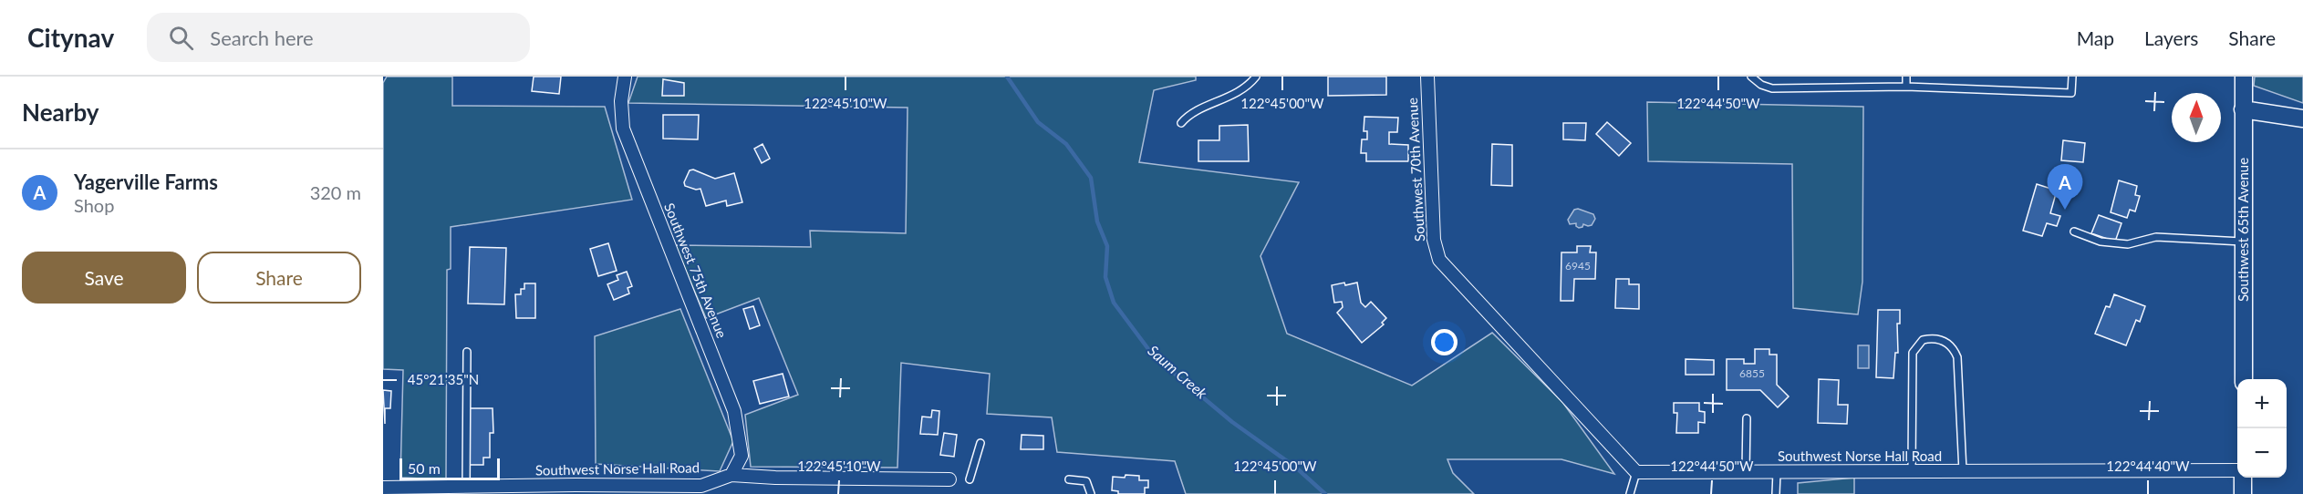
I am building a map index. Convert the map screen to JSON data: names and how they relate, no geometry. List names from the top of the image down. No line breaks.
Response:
{"streets":{"main road":["Southwest 65th Avenue"],"street":["Southwest 70th Avenue","Southwest 75th Avenue","Southwest Norse Hall Road"]},"crossings":[["Southwest 70th Avenue","Southwest Norse Hall Road"],["Southwest 75th Avenue","Southwest Norse Hall Road"]],"water":["Saum Creek"],"house_numbers":["6945","6855"],"scale_bar":"50 m","north":"top","page":{"header":"Citynav","search":"Search here","nav":["Map","Layers","Share"],"heading":"Nearby","list":[{"mark":"A","name":"Yagerville Farms","note":"Shop","value":"320 m"}],"pins":"A","buttons":["Save","Share"],"map_buttons":["+","−"],"scale":"50 m"},"coordinates":["122°45'10\"W","122°45'00\"W","122°44'50\"W","45°21'35\"N","122°44'40\"W"]}
